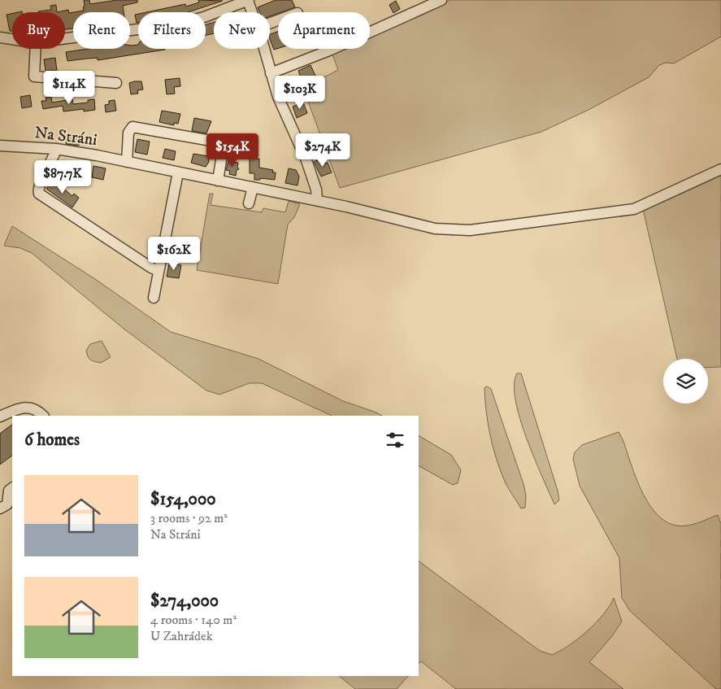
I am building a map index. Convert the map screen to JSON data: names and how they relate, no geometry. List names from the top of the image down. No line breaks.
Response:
{"streets":{"street":["Na Stráni"]},"page":{"chip":["Buy","Rent","Filters","New","Apartment"],"price":["$114K","$103K","$154K","$274K","$87.7K","$162K"],"heading":"6 homes","list":[{"name":"$154,000","note":"3 rooms · 92 m² · Na Stráni"},{"name":"$274,000","note":"4 rooms · 140 m² · U Zahrádek"}]}}
